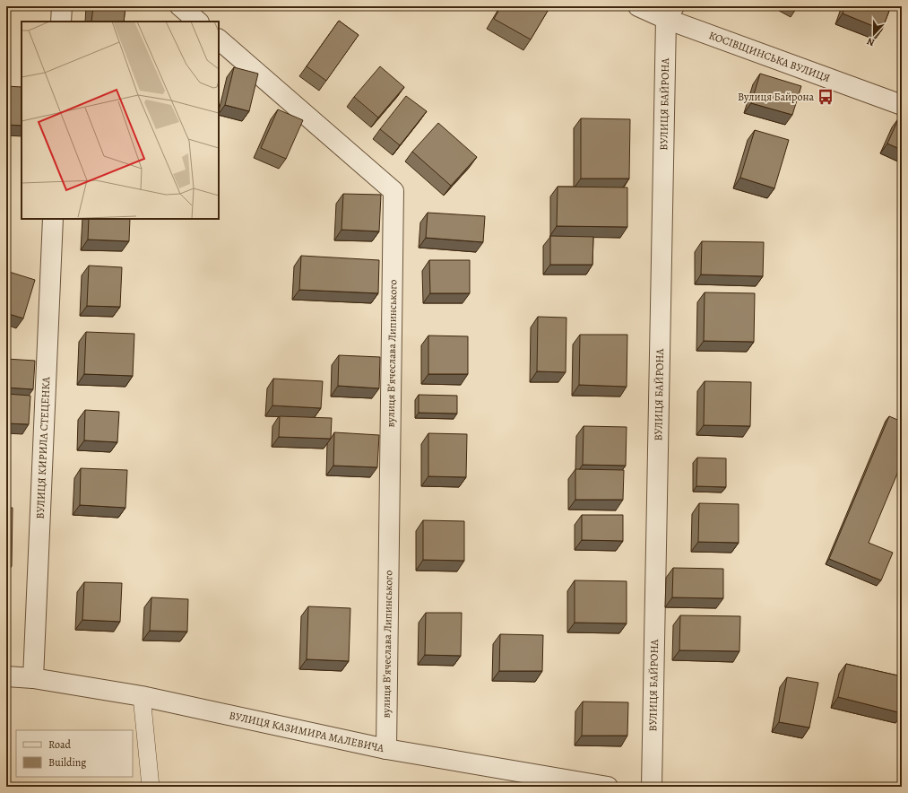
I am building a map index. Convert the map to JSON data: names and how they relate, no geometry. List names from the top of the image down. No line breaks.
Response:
{"streets":{"street":["КОСІВЩИНСЬКА ВУЛИЦЯ","ВУЛИЦЯ БАЙРОНА","вулиця Вʼячеслава Липинського","ВУЛИЦЯ КИРИЛА СТЕЦЕНКА","ВУЛИЦЯ КАЗИМИРА МАЛЕВИЧА"]},"crossings":[["КОСІВЩИНСЬКА ВУЛИЦЯ","ВУЛИЦЯ БАЙРОНА"],["вулиця Вʼячеслава Липинського","ВУЛИЦЯ КАЗИМИРА МАЛЕВИЧА"],["ВУЛИЦЯ КИРИЛА СТЕЦЕНКА","ВУЛИЦЯ КАЗИМИРА МАЛЕВИЧА"]],"places":{"bus stop":["Вулиця Байрона"]},"legend":["Road","Building"],"north":"bottom"}
